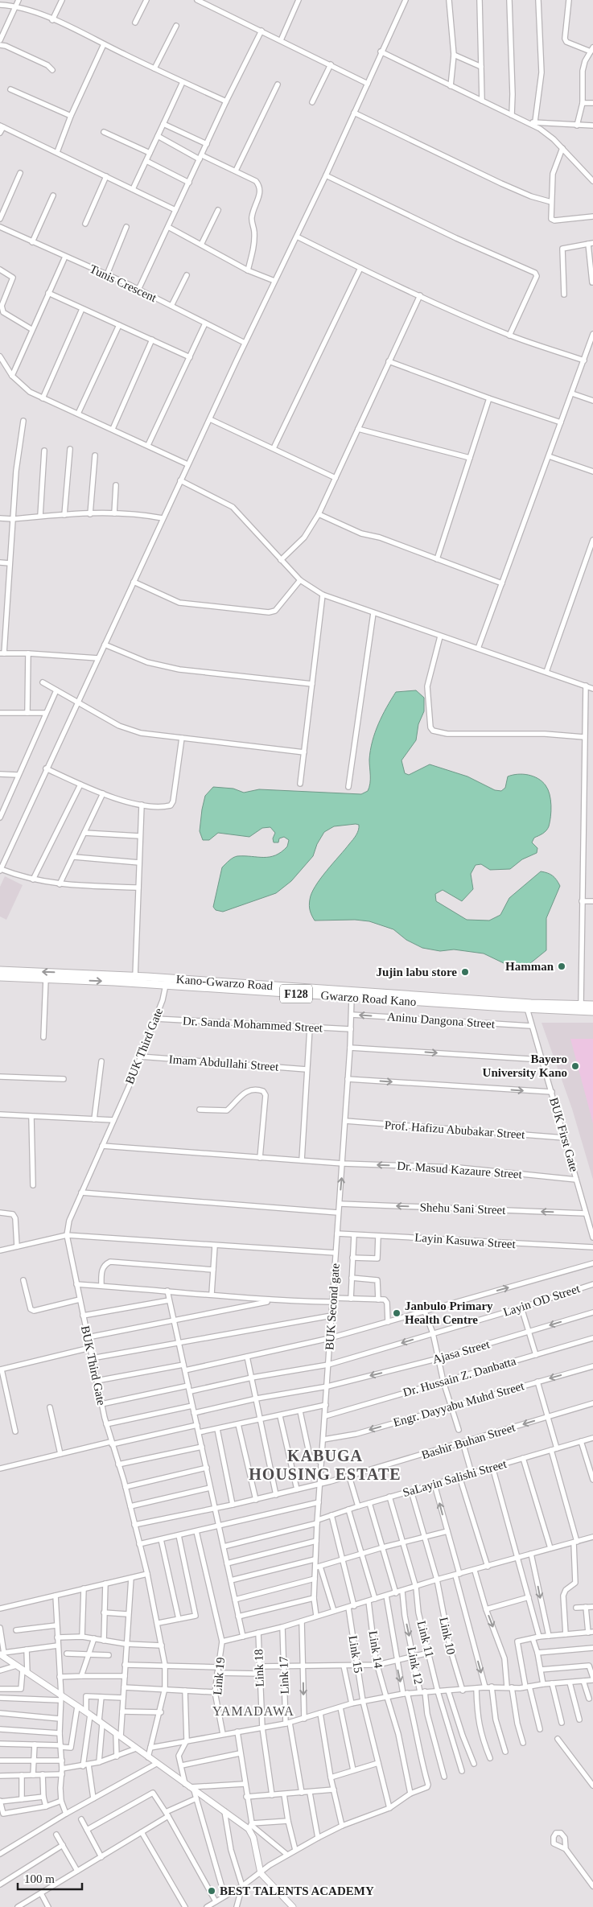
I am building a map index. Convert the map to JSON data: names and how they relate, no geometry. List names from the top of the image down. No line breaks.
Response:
{"streets":{"main road":["Kano-Gwarzo Road","F128","Gwarzo Road Kano"],"street":["Tunis Crescent","Aninu Dangona Street","Dr. Sanda Mohammed Street","BUK Third Gate","Imam Abdullahi Street","Prof. Hafizu Abubakar Street","BUK First Gate","Dr. Masud Kazaure Street","Shehu Sani Street","Layin Kasuwa Street","Layin OD Street","BUK Second gate","Ajasa Street","Dr. Hussain Z. Danbatta","Engr. Dayyabu Muhd Street","Bashir Buhan Street","SaLayin Salishi Street","Link 10","Link 11","Link 14","Link 15","Link 12","Link 18","Link 17","Link 19"]},"crossings":[["Kano-Gwarzo Road","Gwarzo Road Kano"],["Gwarzo Road Kano","BUK Third Gate"],["Gwarzo Road Kano","BUK First Gate"],["Gwarzo Road Kano","BUK Second gate"],["Aninu Dangona Street","BUK First Gate"],["Aninu Dangona Street","BUK Second gate"],["Dr. Sanda Mohammed Street","BUK Third Gate"],["Dr. Sanda Mohammed Street","BUK Second gate"],["BUK Third Gate","Imam Abdullahi Street"],["BUK Third Gate","Dr. Masud Kazaure Street"],["BUK Third Gate","Bashir Buhan Street"],["Prof. Hafizu Abubakar Street","BUK First Gate"],["Prof. Hafizu Abubakar Street","BUK Second gate"],["BUK First Gate","Dr. Masud Kazaure Street"],["BUK First Gate","Shehu Sani Street"],["Dr. Masud Kazaure Street","BUK Second gate"],["Shehu Sani Street","BUK Second gate"],["Layin Kasuwa Street","BUK Second gate"],["Layin OD Street","BUK Second gate"],["BUK Second gate","Ajasa Street"],["BUK Second gate","Dr. Hussain Z. Danbatta"],["BUK Second gate","Engr. Dayyabu Muhd Street"],["BUK Second gate","Bashir Buhan Street"],["BUK Second gate","SaLayin Salishi Street"],["SaLayin Salishi Street","Link 10"],["SaLayin Salishi Street","Link 11"]],"one_way":["Dr. Masud Kazaure Street","Shehu Sani Street","Ajasa Street","Engr. Dayyabu Muhd Street"],"districts":["KABUGA HOUSING ESTATE","YAMADAWA"],"places":["Hamman","Jujin labu store","Bayero University Kano","Janbulo Primary Health Centre","BEST TALENTS ACADEMY"],"scale_bar":"100 m"}
